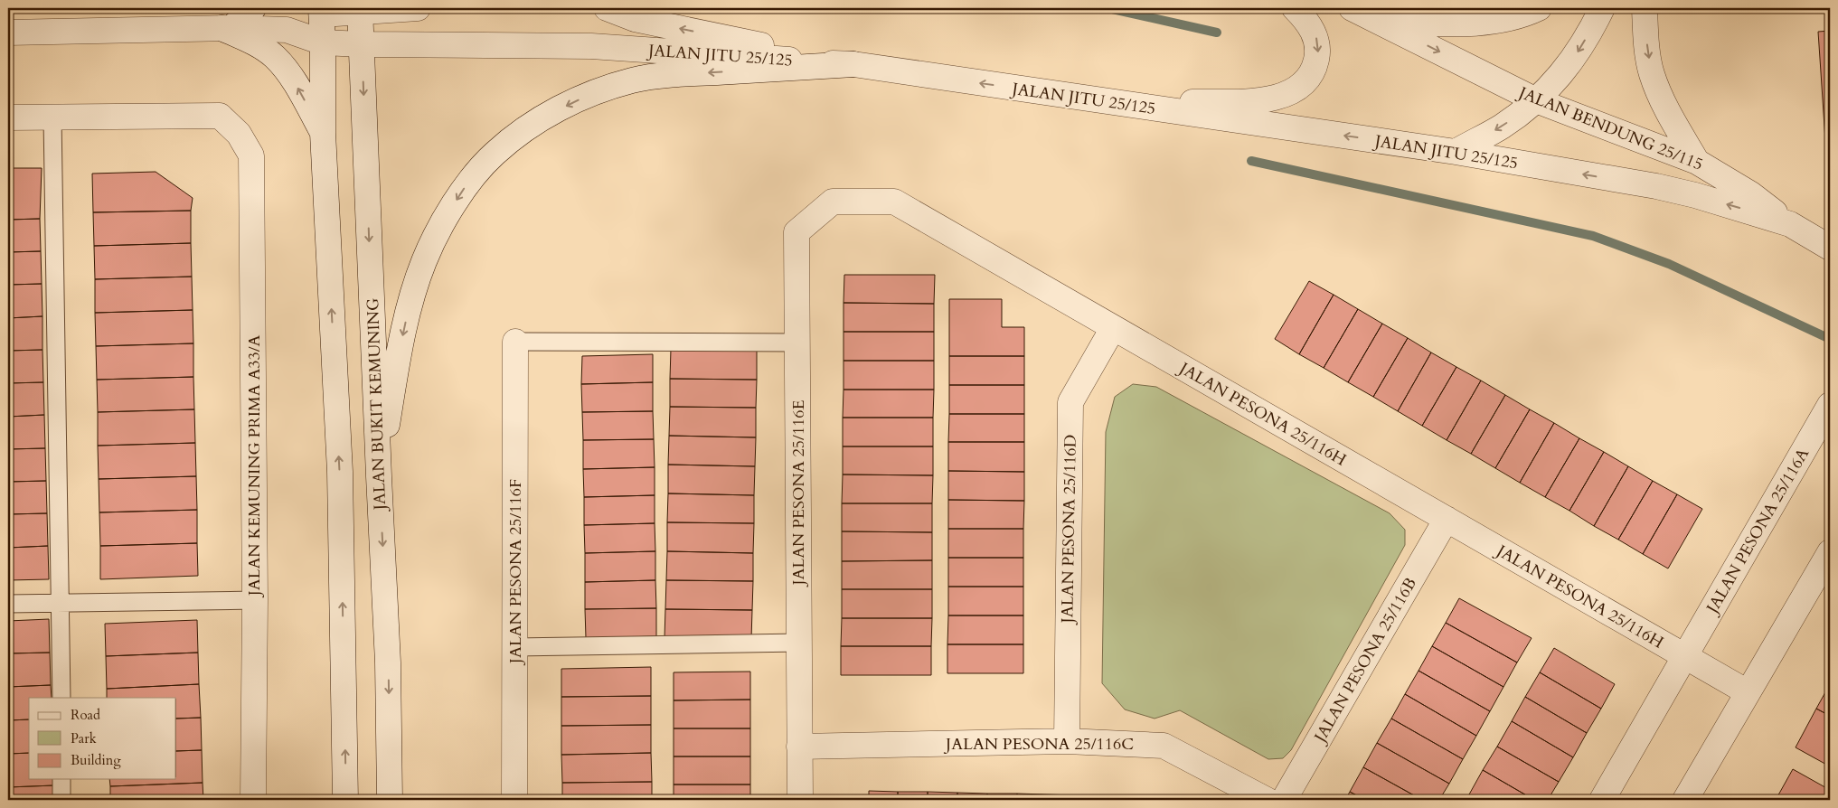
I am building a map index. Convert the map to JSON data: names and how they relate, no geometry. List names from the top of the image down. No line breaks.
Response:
{"streets":{"street":["JALAN JITU 25/125","JALAN BENDUNG 25/115","JALAN BUKIT KEMUNING","JALAN PESONA 25/116H","JALAN KEMUNING PRIMA A33/A","JALAN PESONA 25/116E","JALAN PESONA 25/116D","JALAN PESONA 25/116A","JALAN PESONA 25/116F","JALAN PESONA 25/116B","JALAN PESONA 25/116C"]},"crossings":[["JALAN JITU 25/125","JALAN BENDUNG 25/115"],["JALAN JITU 25/125","JALAN BUKIT KEMUNING"],["JALAN PESONA 25/116H","JALAN PESONA 25/116E"],["JALAN PESONA 25/116H","JALAN PESONA 25/116D"],["JALAN PESONA 25/116H","JALAN PESONA 25/116A"],["JALAN PESONA 25/116H","JALAN PESONA 25/116B"],["JALAN PESONA 25/116E","JALAN PESONA 25/116C"],["JALAN PESONA 25/116D","JALAN PESONA 25/116C"]],"one_way":["JALAN JITU 25/125","JALAN BENDUNG 25/115"],"legend":["Road","Park","Building"]}
